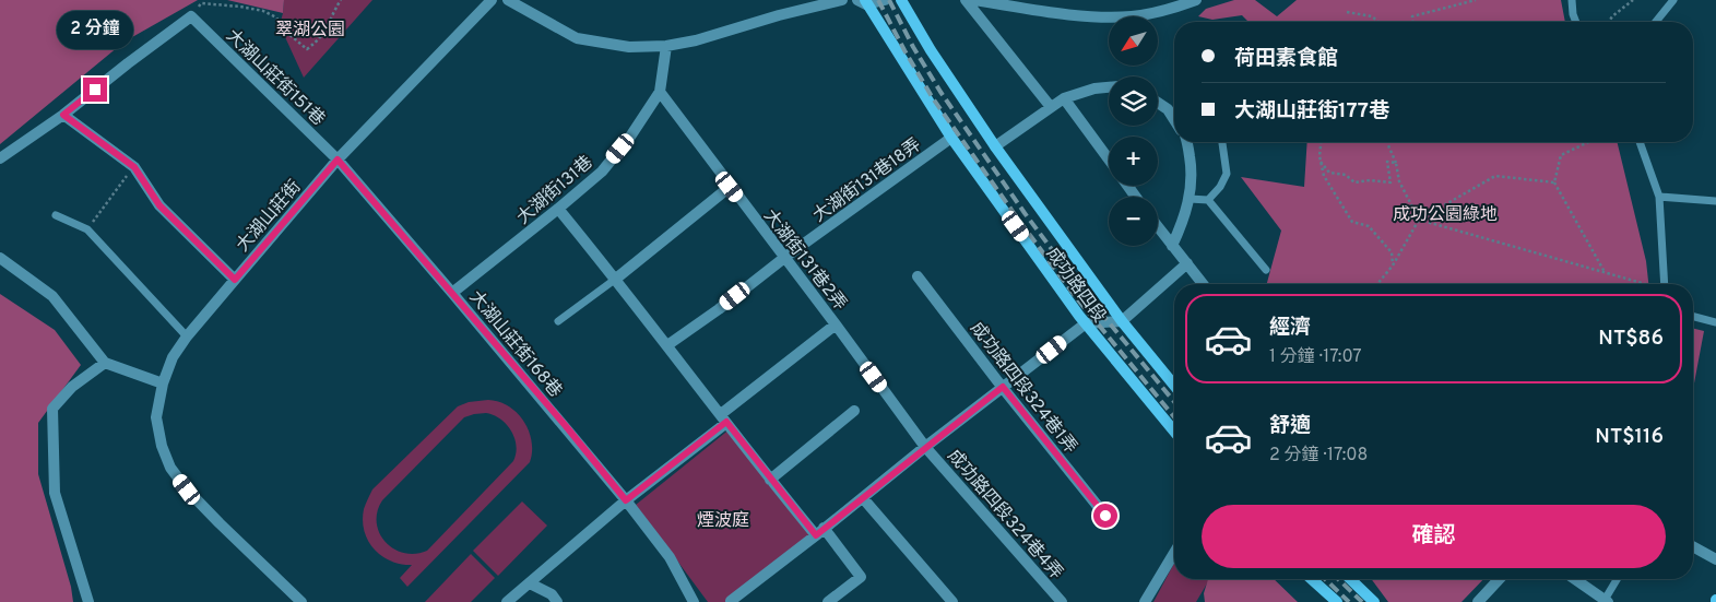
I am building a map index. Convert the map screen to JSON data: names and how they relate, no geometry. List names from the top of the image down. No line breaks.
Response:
{"streets":{"main road":["成功路四段"],"street":["大湖山莊街151巷","大湖街131巷18弄","大湖街131巷","大湖山莊街","大湖街131巷2弄","大湖山莊街168巷","成功路四段324巷1弄","成功路四段324巷4弄"]},"crossings":[["大湖山莊街151巷","大湖山莊街"],["大湖山莊街151巷","大湖山莊街168巷"],["大湖街131巷18弄","大湖街131巷2弄"],["大湖街131巷18弄","成功路四段"],["大湖街131巷","大湖街131巷2弄"],["大湖街131巷","大湖山莊街168巷"],["大湖山莊街","大湖山莊街168巷"],["大湖街131巷2弄","成功路四段324巷4弄"]],"parks":["翠湖公園","成功公園綠地","煙波庭"],"north":"bottom left","page":{"bubble":"2 分鐘","map_buttons":["+","−"],"banner":["荷田素食館","大湖山莊街177巷"],"list":[{"name":"經濟","note":"1 分鐘 · 17:07","value":"NT$86"},{"name":"舒適","note":"2 分鐘 · 17:08","value":"NT$116"}],"buttons":"確認"}}
